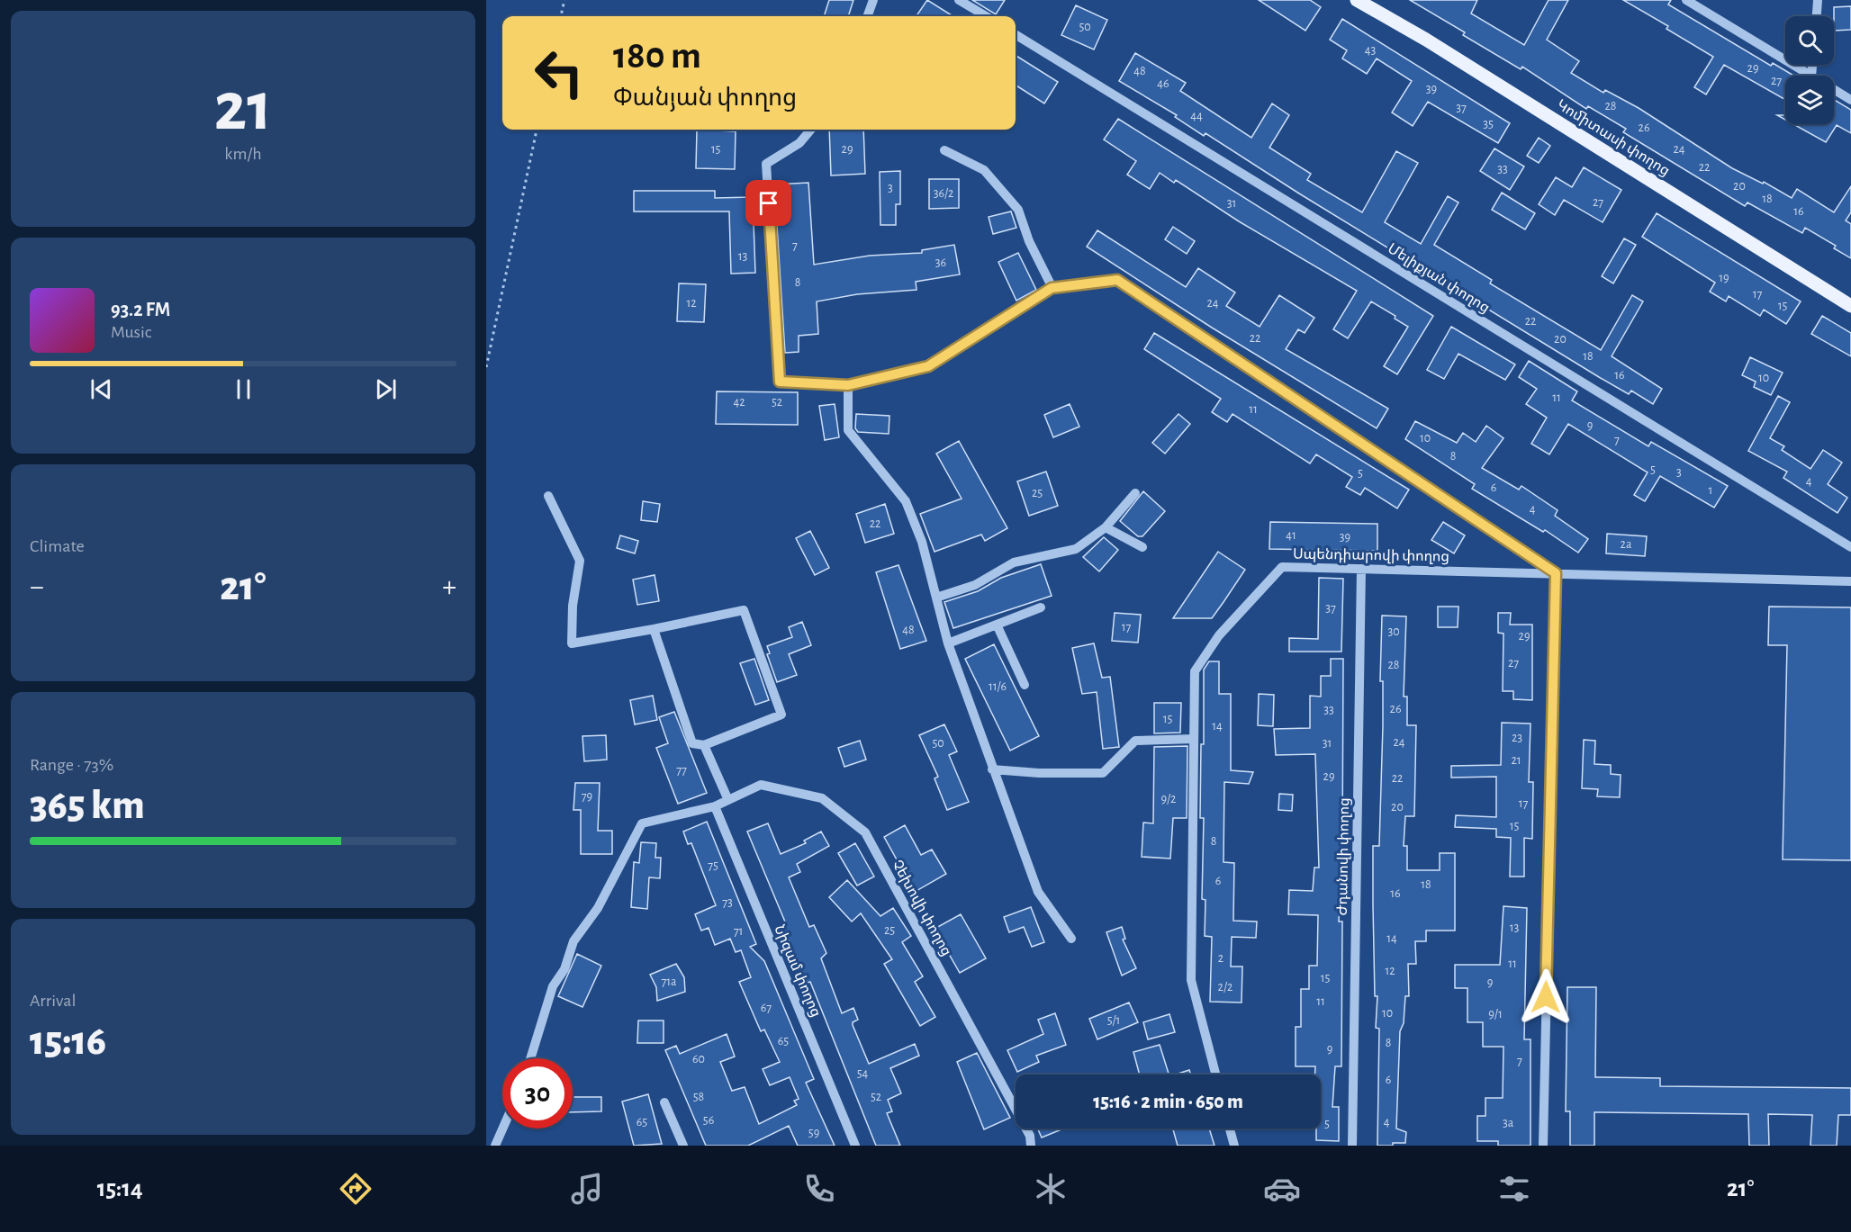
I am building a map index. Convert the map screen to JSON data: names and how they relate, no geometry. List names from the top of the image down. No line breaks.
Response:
{"streets":{"main road":["Կոմիտասի փողոց"],"street":["Մելիքյան փողոց","Սպենդիարովի փողոց","Ժդանովի փողոց","Չեխովի փողոց","Նիզամ փողոց"]},"crossings":[["Սպենդիարովի փողոց","Ժդանովի փողոց"],["Չեխովի փողոց","Նիզամ փողոց"]],"house_numbers":["50","43","29","48","27","46","39","28","37","44","35","26","15","29","24","22","33","20","3","36/2","18","27","31","16","7","13","36","19","8","17","12","24","15","22","22","20","18","16","10","11","42","52","11","9","10","7","8","5","3","5","4","6","1","25","4","22","41","39","2a","37","17","48","30","29","27","28","11/6","26","33","15","14","23","24","50","31","21","77","29","22","79","9/2","17","20","15","8","75","6","18","16","73","13","25","71","14","2","11","12","15","71a","9","2/2","11","67","10","9/1","5/1","65","8","9","60","7","54","6","58","52","56","65","4","3a","5","59"],"page":{"tile":[["21","km/h"],"Climate",["Range · 73%","365 km"],["Arrival","15:16"]],"turn":["180 m","Փանյան փողոց"],"song":["93.2 FM","Music"],"heat":["−","21°","+"],"limit":"30","trip":"15:16 · 2 min · 650 m","tabs":["15:14","21°"]}}
